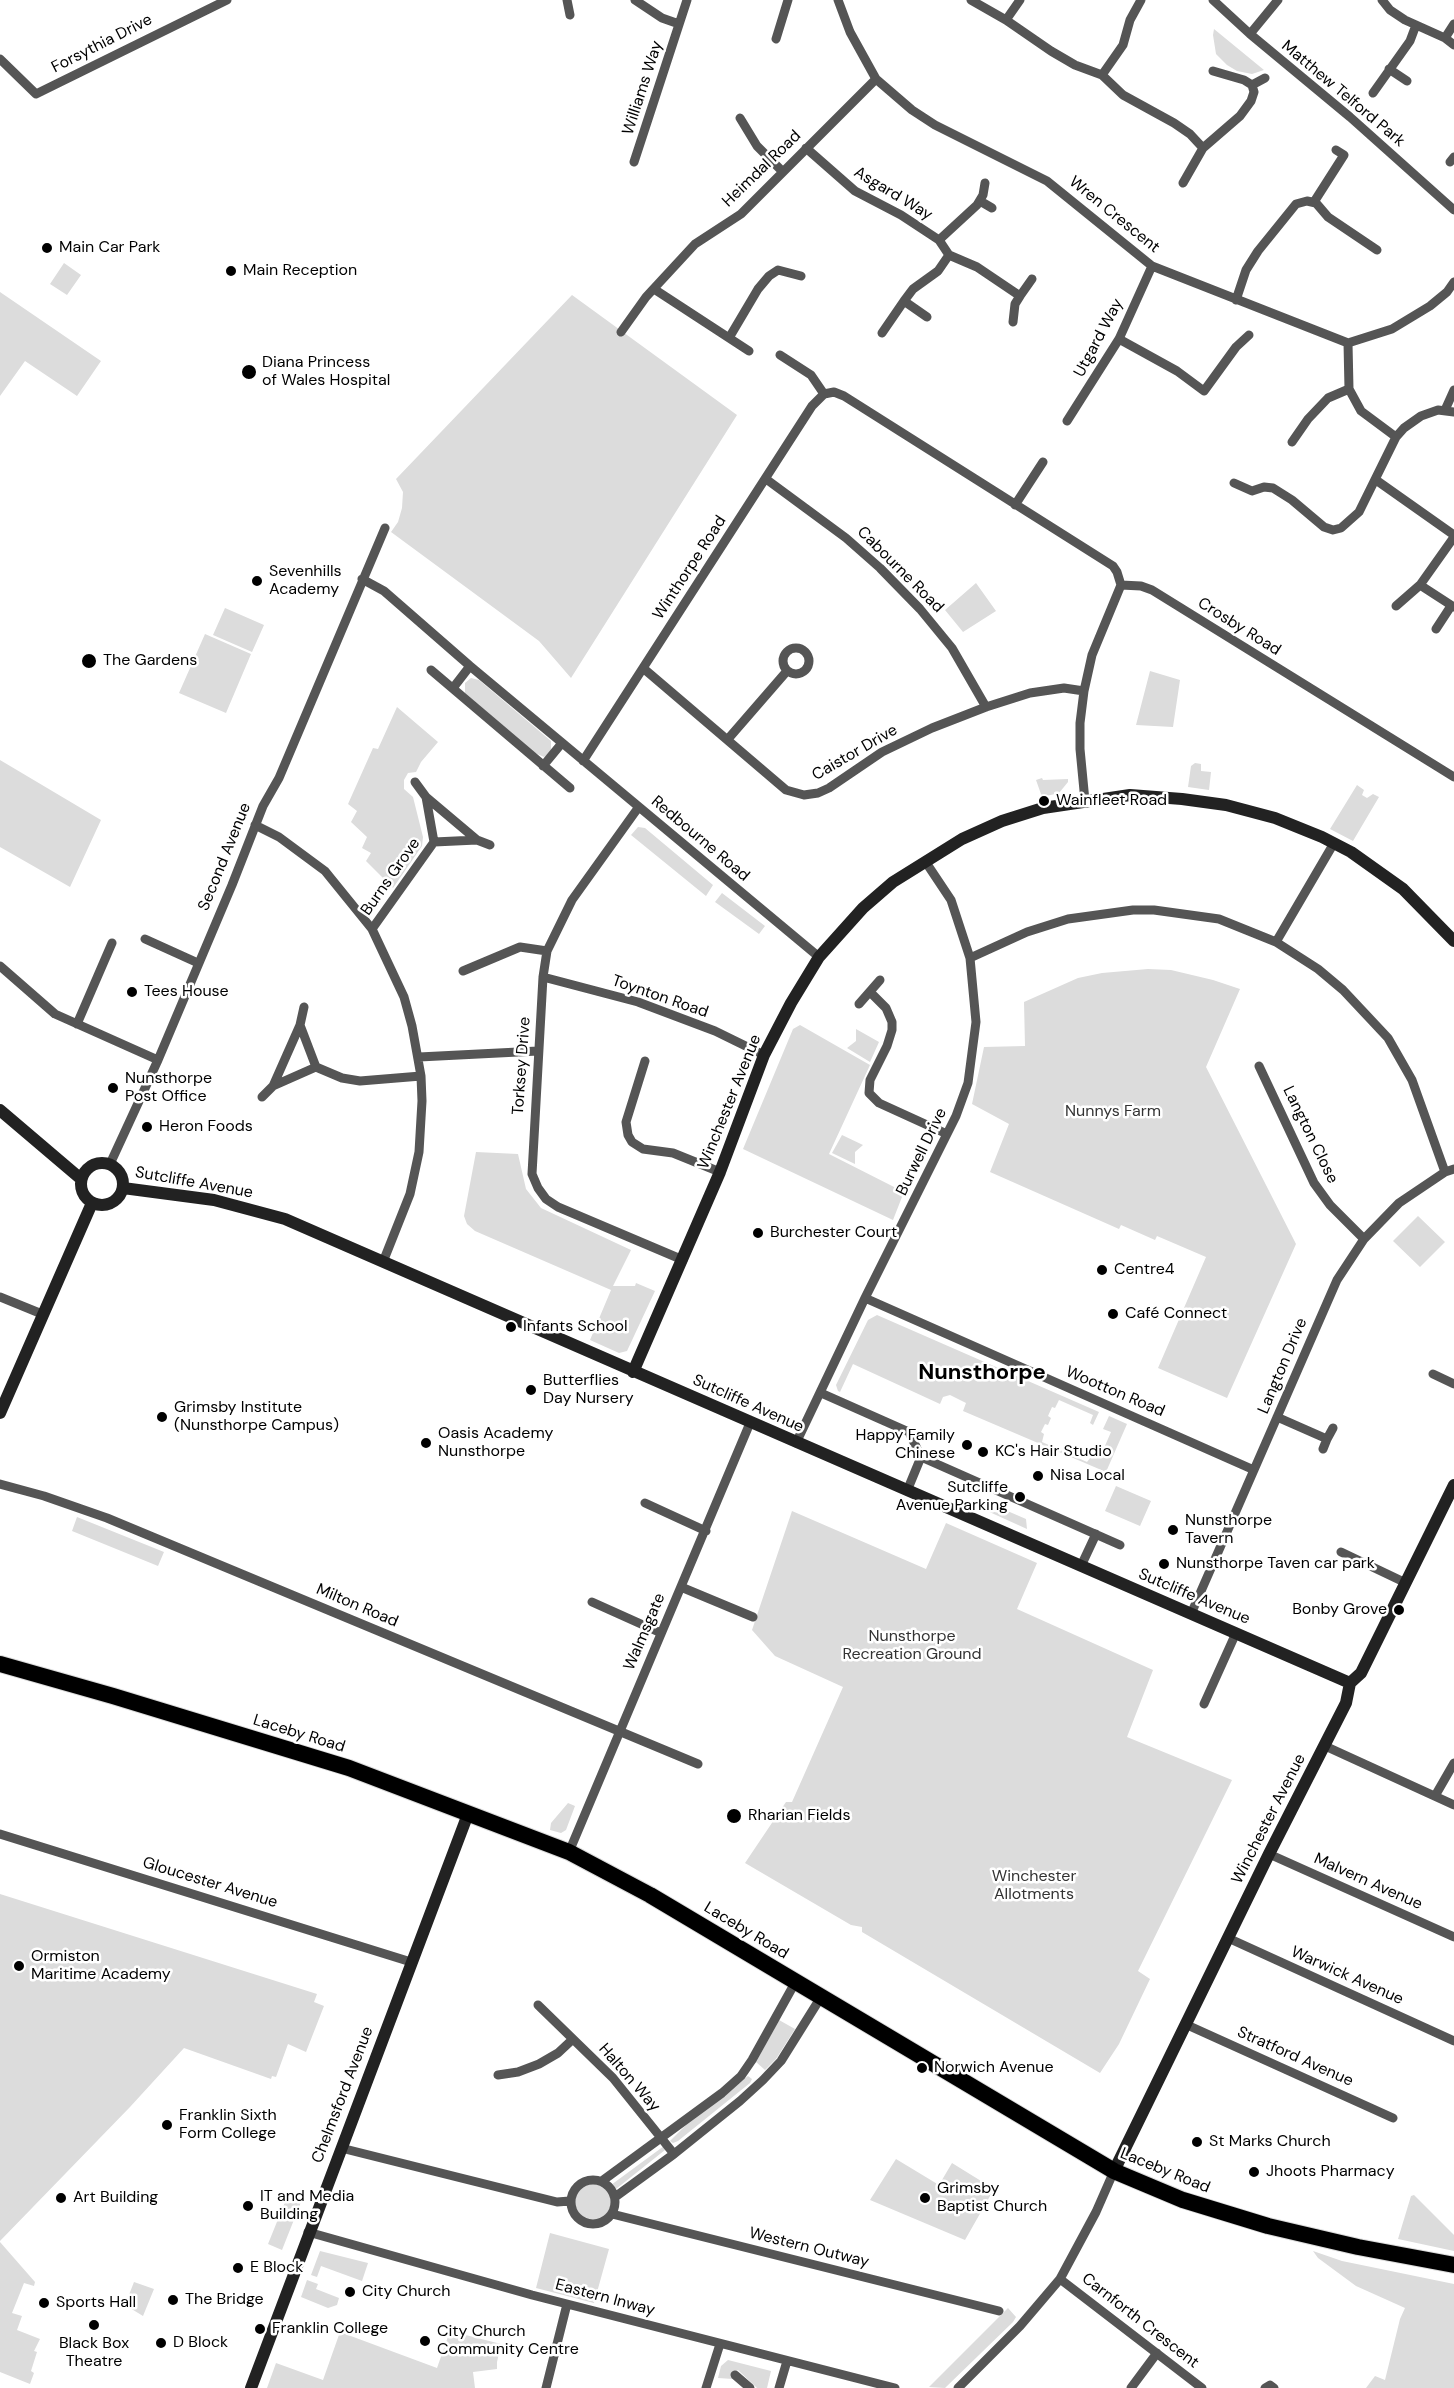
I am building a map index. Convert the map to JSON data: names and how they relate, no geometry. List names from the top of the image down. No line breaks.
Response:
{"streets":{"highway":["Laceby Road"],"street":["Forsythia Drive","Williams Way","Matthew Telford Park","Heimdal Road","Asgard Way","Wren Crescent","Utgard Way","Winthorpe Road","Cabourne Road","Crosby Road","Caistor Drive","Redbourne Road","Second Avenue","Burns Grove","Toynton Road","Torksey Drive","Winchester Avenue","Langton Close","Burwell Drive","Sutcliffe Avenue","Langton Drive","Wootton Road","Milton Road","Walmsgate","Malvern Avenue","Gloucester Avenue","Warwick Avenue","Stratford Avenue","Halton Way","Chelmsford Avenue","Western Outway","Eastern Inway","Carnforth Crescent"]},"crossings":[["Heimdal Road","Asgard Way"],["Heimdal Road","Wren Crescent"],["Wren Crescent","Utgard Way"],["Winthorpe Road","Cabourne Road"],["Winthorpe Road","Caistor Drive"],["Winthorpe Road","Redbourne Road"],["Cabourne Road","Caistor Drive"],["Redbourne Road","Second Avenue"],["Redbourne Road","Torksey Drive"],["Redbourne Road","Winchester Avenue"],["Second Avenue","Sutcliffe Avenue"],["Toynton Road","Torksey Drive"],["Toynton Road","Winchester Avenue"],["Torksey Drive","Winchester Avenue"],["Winchester Avenue","Burwell Drive"],["Winchester Avenue","Sutcliffe Avenue"],["Winchester Avenue","Laceby Road"],["Winchester Avenue","Malvern Avenue"],["Winchester Avenue","Warwick Avenue"],["Winchester Avenue","Stratford Avenue"],["Langton Close","Langton Drive"],["Burwell Drive","Sutcliffe Avenue"],["Burwell Drive","Wootton Road"],["Sutcliffe Avenue","Langton Drive"],["Sutcliffe Avenue","Walmsgate"],["Langton Drive","Wootton Road"],["Milton Road","Walmsgate"],["Walmsgate","Laceby Road"],["Laceby Road","Chelmsford Avenue"],["Gloucester Avenue","Chelmsford Avenue"],["Chelmsford Avenue","Eastern Inway"]],"districts":["Nunsthorpe"],"parks":["Nunnys Farm","Nunsthorpe Recreation Ground","Winchester Allotments"],"places":["Main Car Park","Main Reception","Diana Princess of Wales Hospital","Sevenhills Academy","The Gardens","Wainfleet Road","Tees House","Nunsthorpe Post Office","Heron Foods","Burchester Court","Centre4","Café Connect","Infants School","Butterflies Day Nursery","Grimsby Institute (Nunsthorpe Campus)","Oasis Academy Nunsthorpe","Happy Family Chinese","KC's Hair Studio","Nisa Local","Sutcliffe Avenue Parking","Nunsthorpe Tavern","Nunsthorpe Taven car park","Bonby Grove","Rharian Fields","Ormiston Maritime Academy","Norwich Avenue","Franklin Sixth Form College","St Marks Church","Jhoots Pharmacy","Art Building","Grimsby Baptist Church","IT and Media Building","E Block","City Church","The Bridge","Sports Hall","Black Box Theatre","Franklin College","City Church Community Centre","D Block"]}
